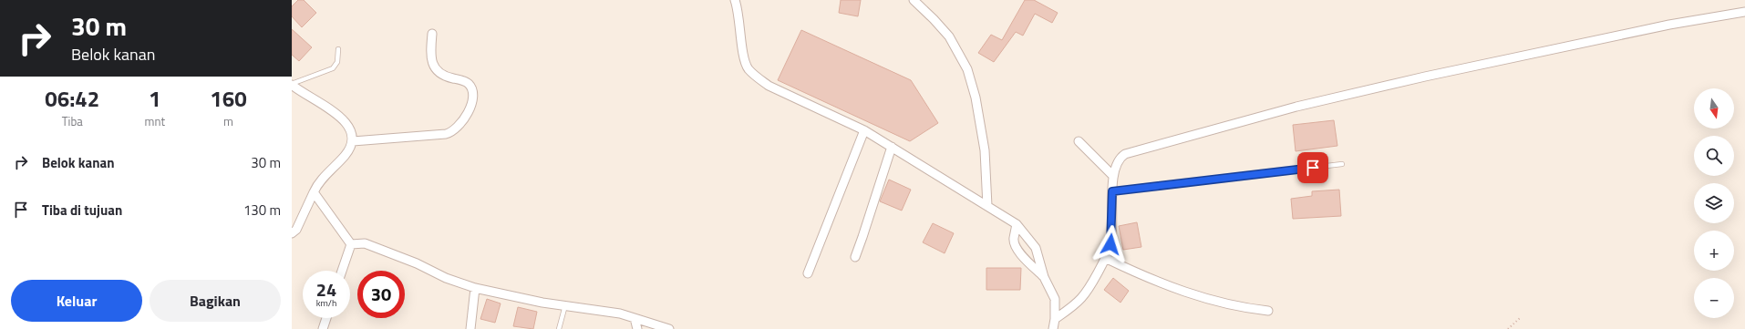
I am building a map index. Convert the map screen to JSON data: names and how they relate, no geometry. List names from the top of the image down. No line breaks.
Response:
{"north":"bottom","page":{"turn":["30 m","Belok kanan"],"eta":["06:42","Tiba","1","mnt","160","m"],"map_buttons":["+","−"],"list":[{"name":"Belok kanan","value":"30 m"},{"name":"Tiba di tujuan","value":"130 m"}],"speed":"24 km/h","limit":"30","buttons":["Keluar","Bagikan"]}}
